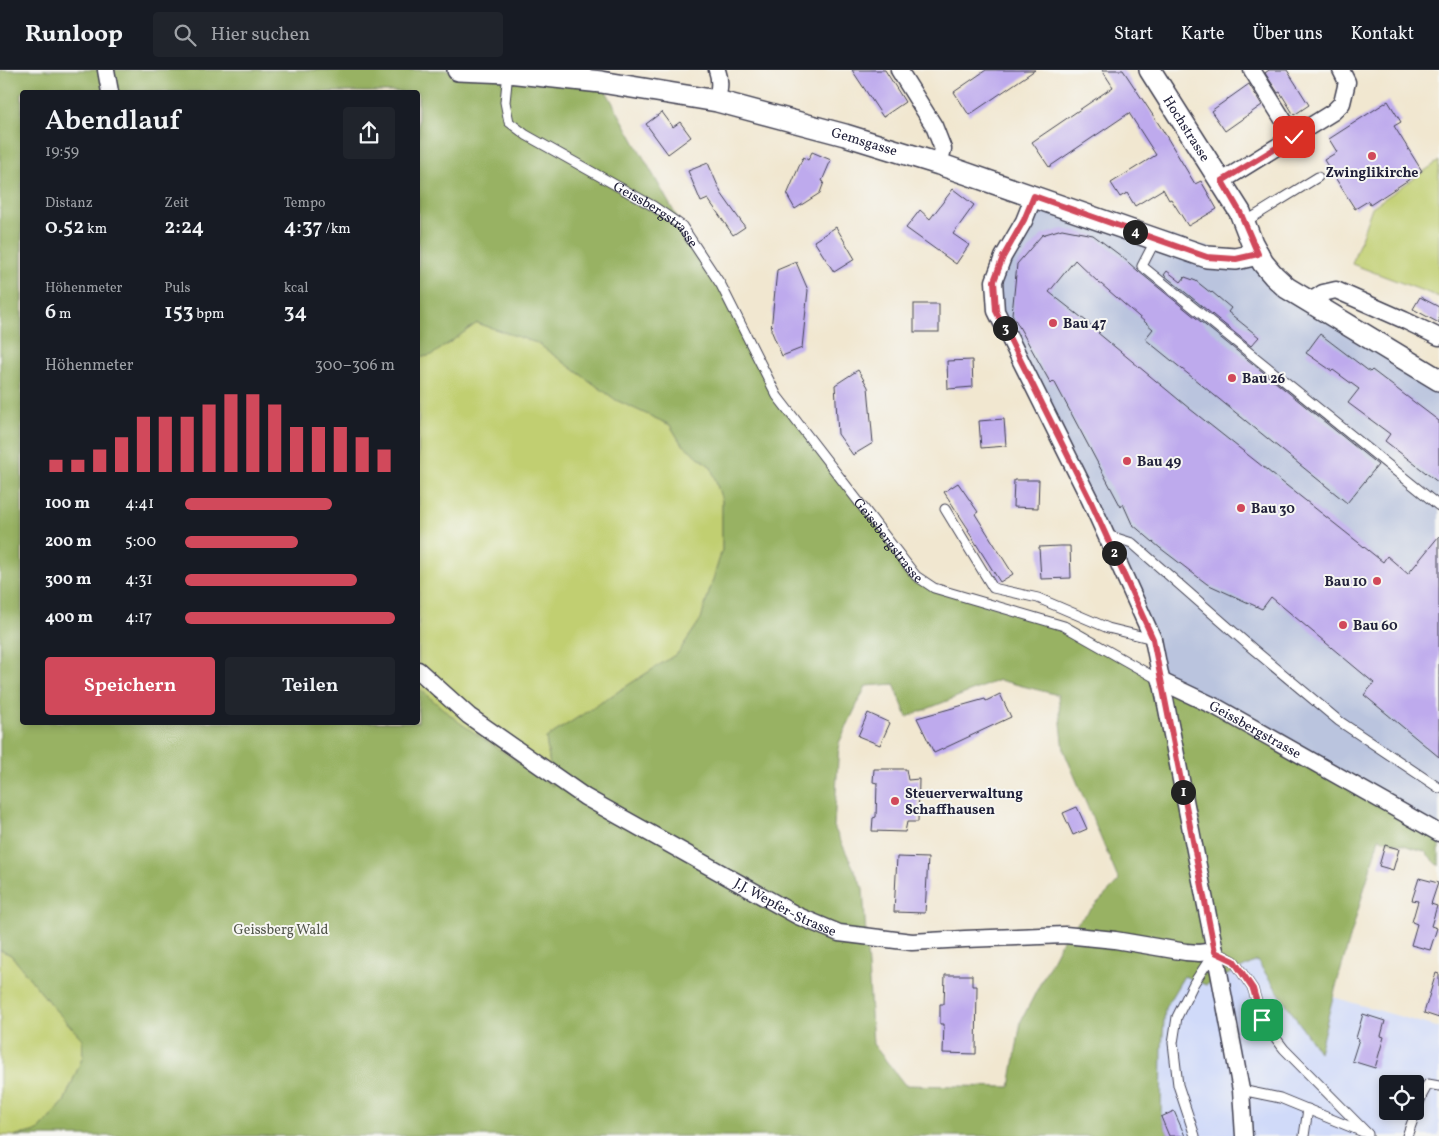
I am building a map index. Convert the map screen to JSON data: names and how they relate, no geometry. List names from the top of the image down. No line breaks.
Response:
{"streets":{"street":["Hochstrasse","Gemsgasse","Geissbergstrasse","J.J. Wepfer-Strasse"]},"crossings":[["Hochstrasse","Gemsgasse"],["Gemsgasse","Geissbergstrasse"]],"parks":["Geissberg Wald"],"places":["Zwinglikirche","Bau 47","Bau 26","Bau 49","Bau 30","Bau 10","Bau 60","Steuerverwaltung Schaffhausen"],"page":{"header":"Runloop","search":"Hier suchen","nav":["Start","Karte","Über uns","Kontakt"],"heading":["Abendlauf","19:59"],"stats":[["Distanz","0.52 km"],["Zeit","2:24"],["Tempo","4:37 /km"],["Höhenmeter","6 m"],["Puls","153 bpm"],["kcal","34"]],"pins":["4","3","2","1"],"chart":["Höhenmeter","300–306 m"],"list":[{"name":"100 m","note":"4:41"},{"name":"200 m","note":"5:00"},{"name":"300 m","note":"4:31"},{"name":"400 m","note":"4:17"}],"buttons":["Speichern","Teilen"]}}
